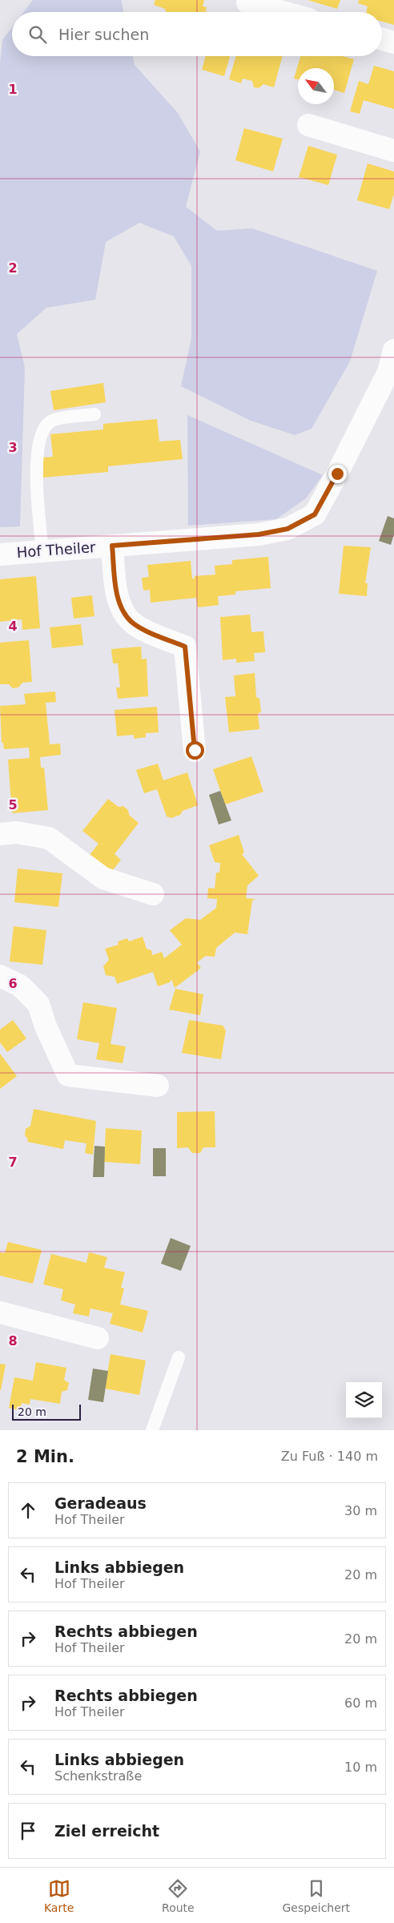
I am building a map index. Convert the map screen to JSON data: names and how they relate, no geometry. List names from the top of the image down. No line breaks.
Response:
{"streets":{"street":["Hof Theiler"]},"scale_bar":"20 m","north":"top left","page":{"search":"Hier suchen","scale":"20 m","heading":["2 Min.","Zu Fuß · 140 m"],"list":[["Geradeaus","Hof Theiler","30 m"],["Links abbiegen","Hof Theiler","20 m"],["Rechts abbiegen","Hof Theiler","20 m"],["Rechts abbiegen","Hof Theiler","60 m"],["Links abbiegen","Schenkstraße","10 m"],"Ziel erreicht"],"nav":["Karte","Route","Gespeichert"]},"grid":{"rows":["1","2","3","4","5","6","7","8"]}}
